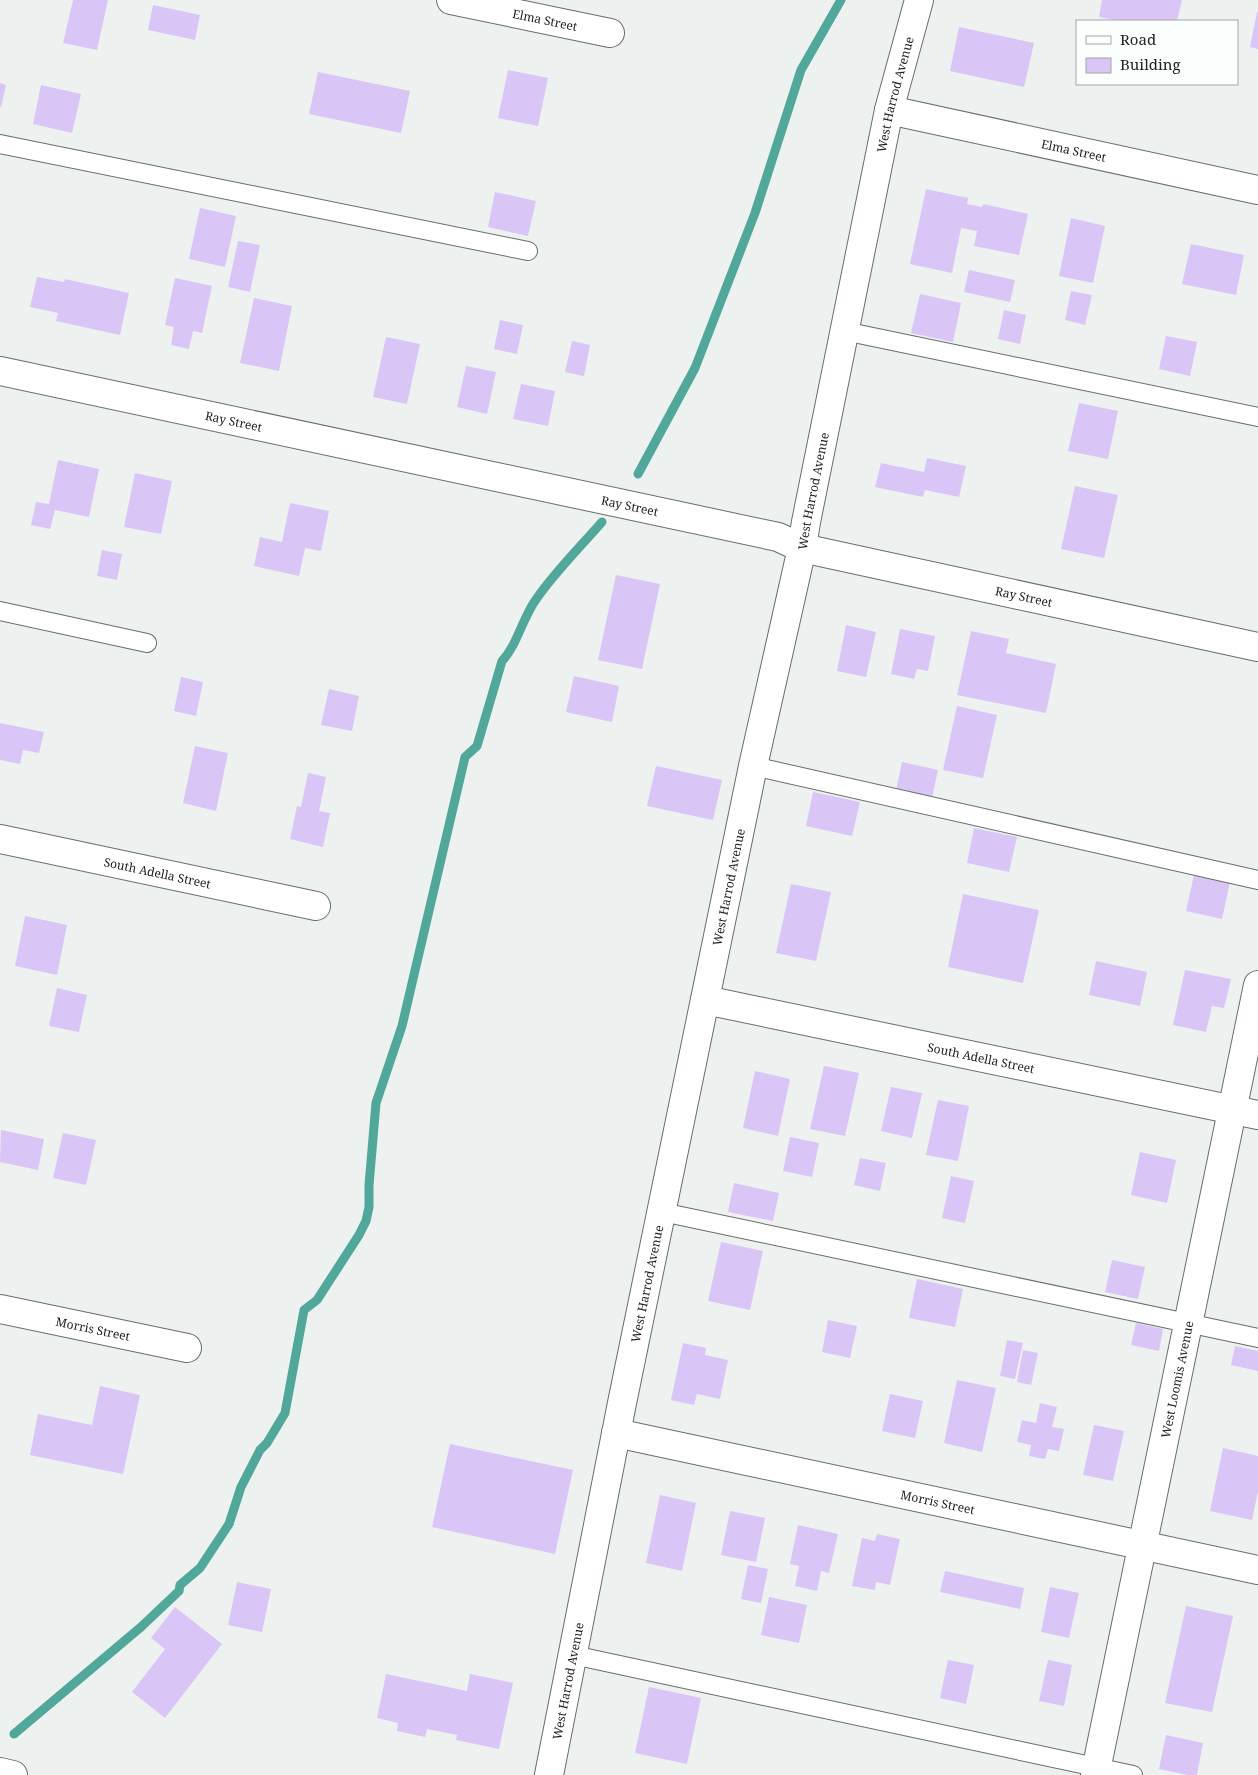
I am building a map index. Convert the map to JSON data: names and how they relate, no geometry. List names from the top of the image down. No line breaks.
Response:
{"streets":{"street":["Elma Street","West Harrod Avenue","Ray Street","South Adella Street","Morris Street","West Loomis Avenue"]},"crossings":[["Elma Street","West Harrod Avenue"],["West Harrod Avenue","Ray Street"],["West Harrod Avenue","South Adella Street"],["West Harrod Avenue","Morris Street"],["South Adella Street","West Loomis Avenue"],["Morris Street","West Loomis Avenue"]],"legend":["Road","Building"]}
